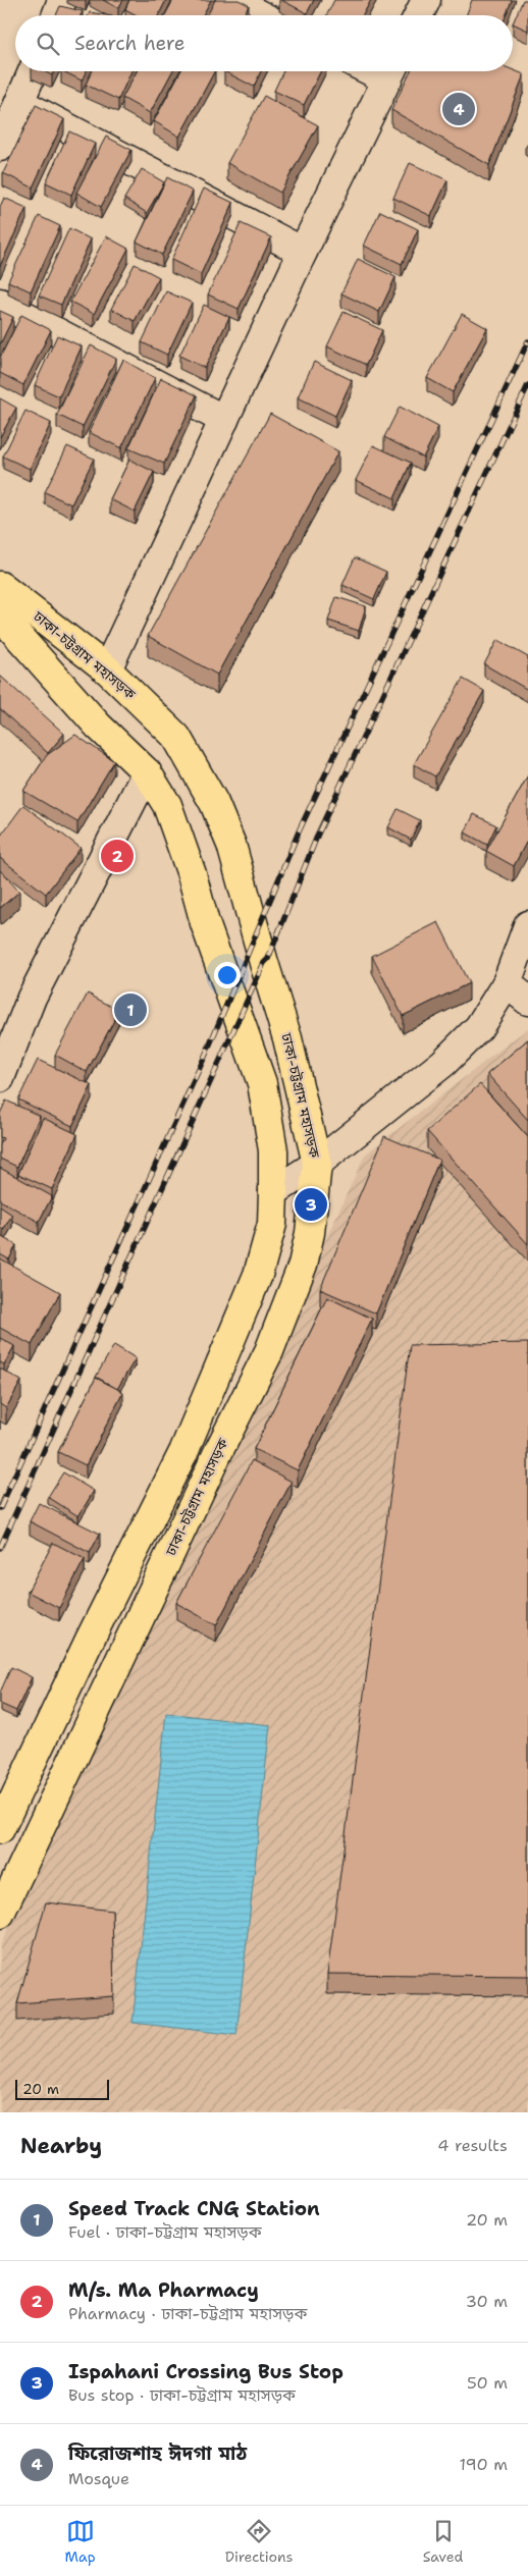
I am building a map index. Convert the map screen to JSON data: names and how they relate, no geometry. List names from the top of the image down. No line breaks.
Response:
{"streets":{"highway":["ঢাকা-চট্টগ্রাম মহাসড়ক"]},"scale_bar":"20 m","page":{"search":"Search here","pins":["4","2","1","3"],"scale":"20 m","heading":["Nearby","4 results"],"list":[{"mark":"1","name":"Speed Track CNG Station","note":"Fuel · ঢাকা-চট্টগ্রাম মহাসড়ক","value":"20 m"},{"mark":"2","name":"M/s. Ma Pharmacy","note":"Pharmacy · ঢাকা-চট্টগ্রাম মহাসড়ক","value":"30 m"},{"mark":"3","name":"Ispahani Crossing Bus Stop","note":"Bus stop · ঢাকা-চট্টগ্রাম মহাসড়ক","value":"50 m"},{"mark":"4","name":"ফিরোজশাহ ঈদগা মাঠ","note":"Mosque","value":"190 m"}],"nav":["Map","Directions","Saved"]}}
